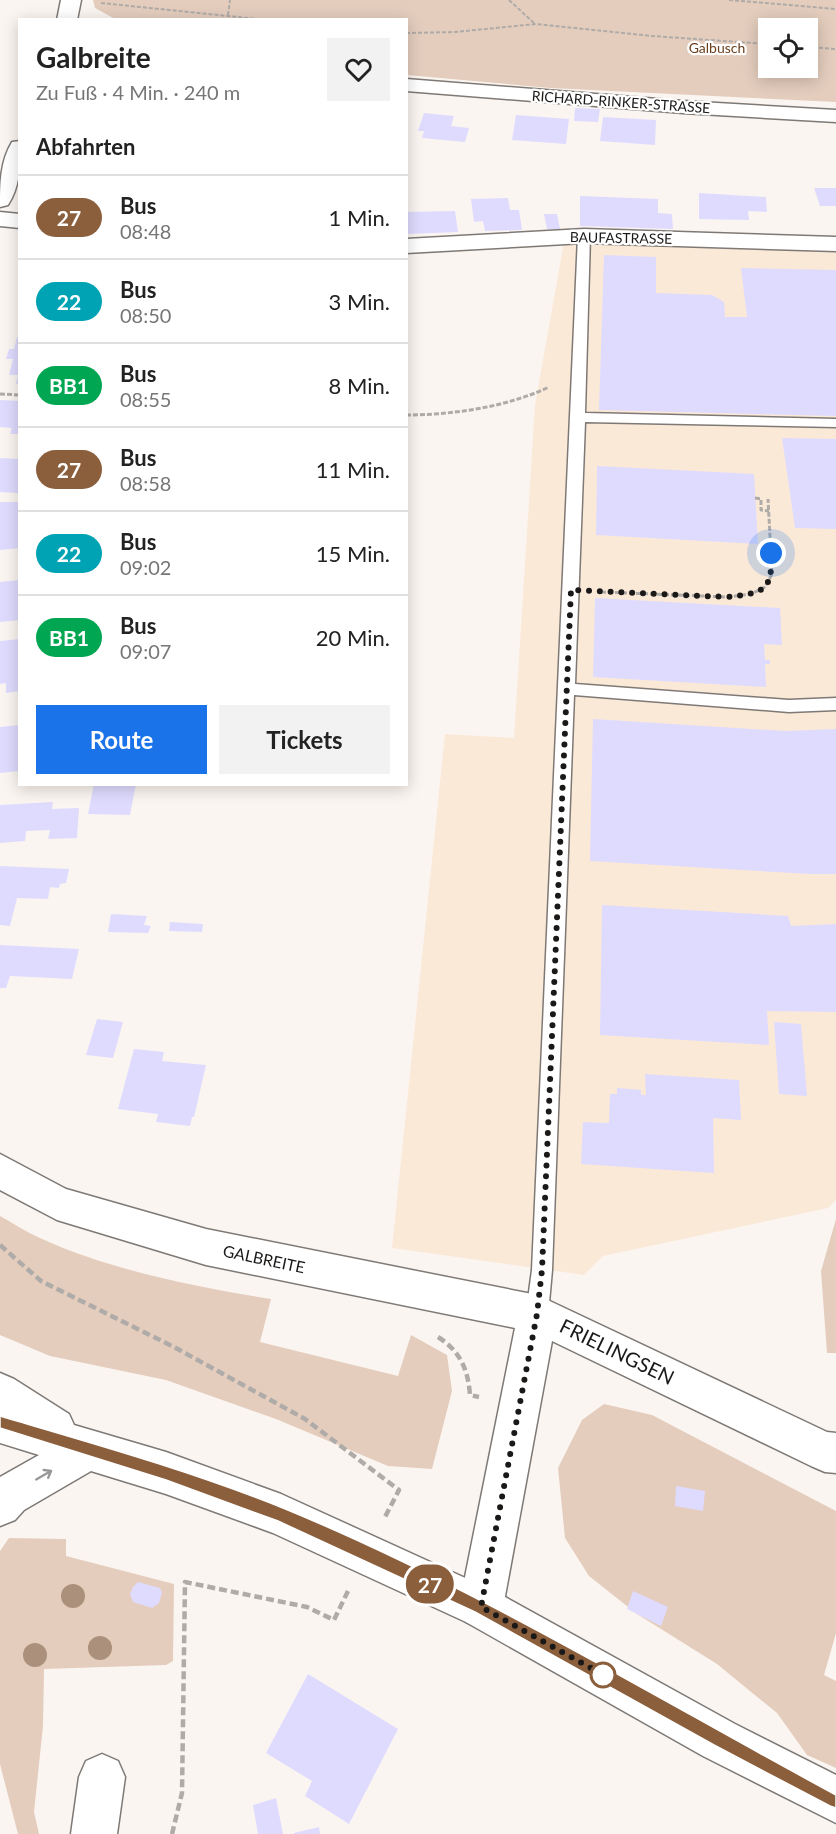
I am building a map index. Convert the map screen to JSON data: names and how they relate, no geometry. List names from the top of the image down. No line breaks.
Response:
{"streets":{"street":["RICHARD-RINKER-STRASSE","BAUFASTRASSE","GALBREITE","FRIELINGSEN"]},"crossings":[["GALBREITE","FRIELINGSEN"]],"parks":["Galbusch"],"lines":["bus line 27"],"page":{"on_map":"27","heading":[["Galbreite","Zu Fuß · 4 Min. · 240 m"],"Abfahrten"],"list":[{"mark":"27","name":"Bus","note":"08:48","value":"1 Min."},{"mark":"22","name":"Bus","note":"08:50","value":"3 Min."},{"mark":"BB1","name":"Bus","note":"08:55","value":"8 Min."},{"mark":"27","name":"Bus","note":"08:58","value":"11 Min."},{"mark":"22","name":"Bus","note":"09:02","value":"15 Min."},{"mark":"BB1","name":"Bus","note":"09:07","value":"20 Min."}],"buttons":["Route","Tickets"]}}
